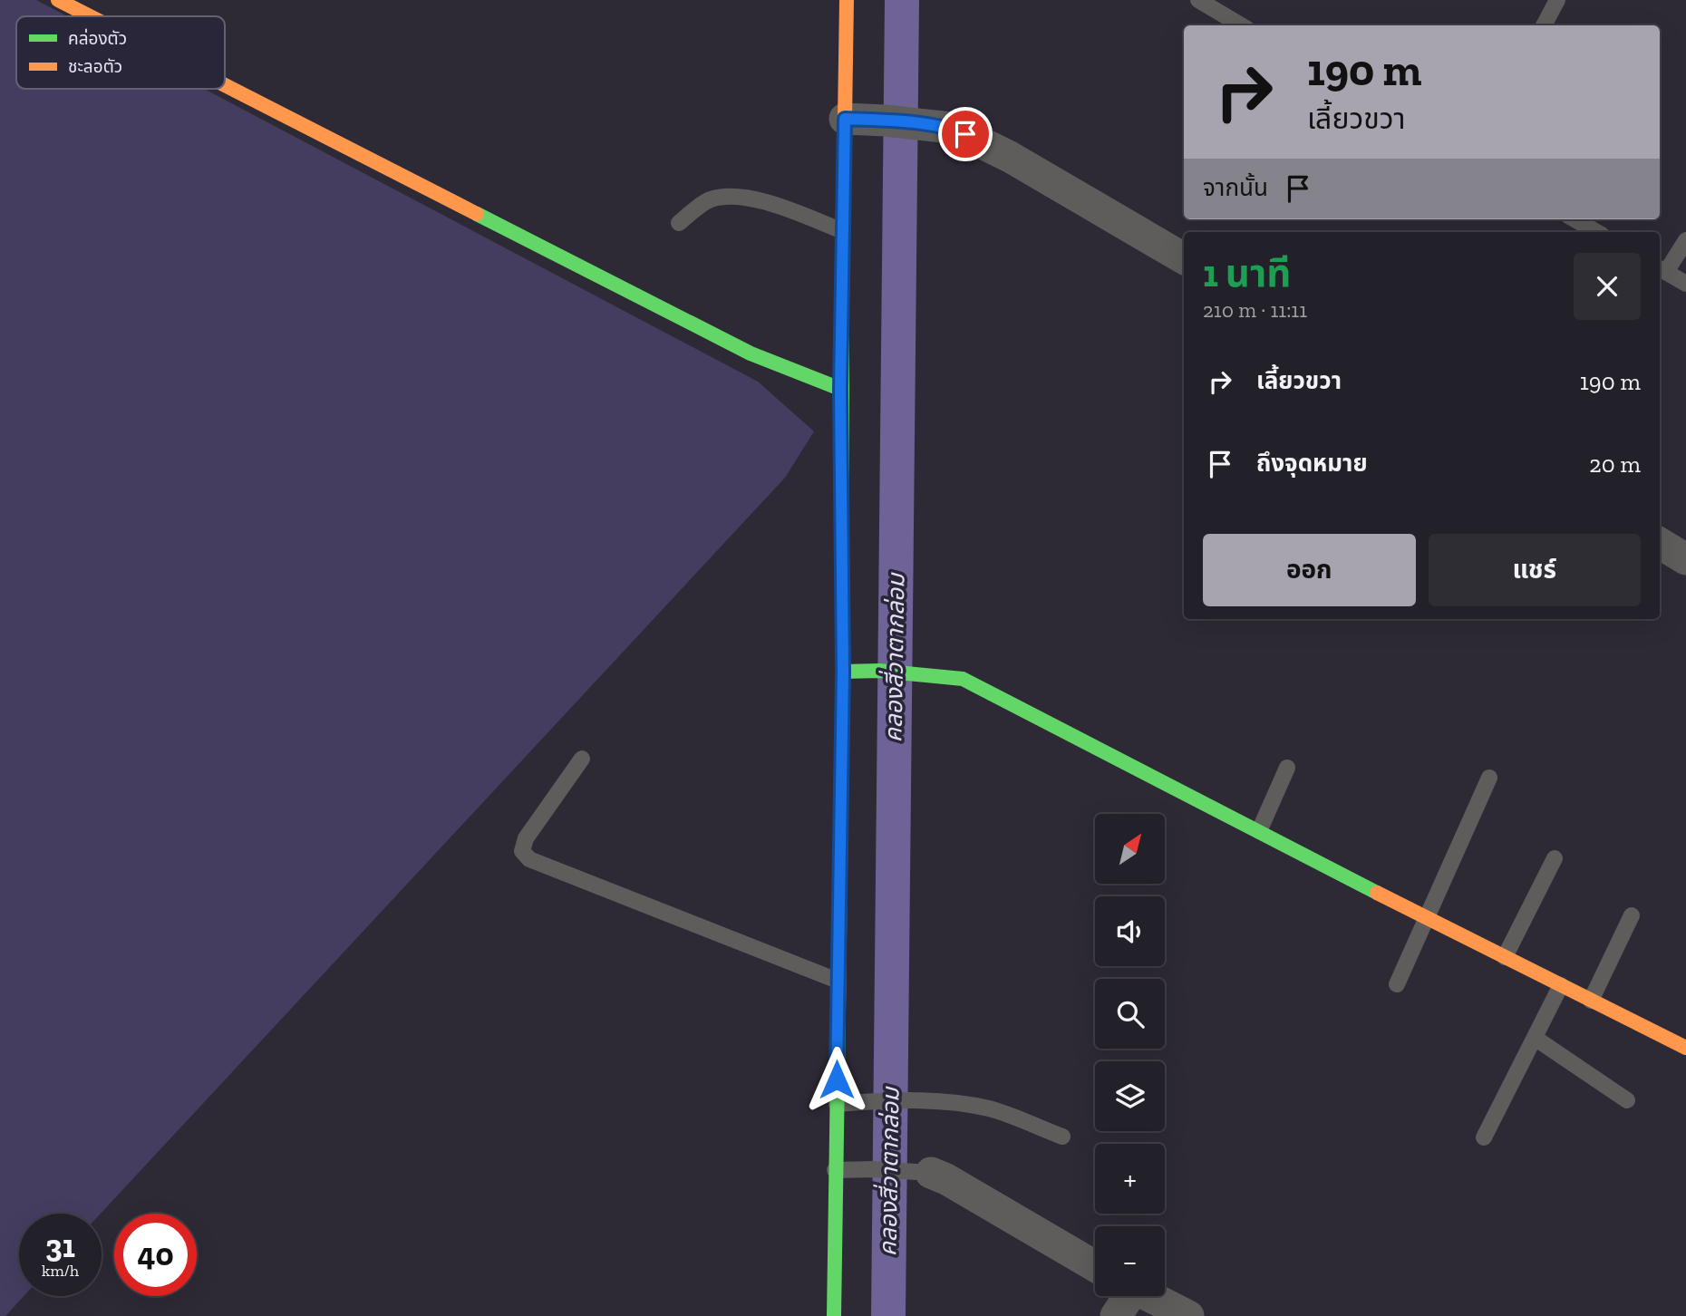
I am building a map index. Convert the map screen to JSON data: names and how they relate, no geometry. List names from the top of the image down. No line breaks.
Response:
{"water":["คลองสี่วาตากล่อม"],"legend":["คล่องตัว","ชะลอตัว"],"north":"top right","page":{"turn":["190 m","เลี้ยวขวา"],"then":"จากนั้น","heading":["1 นาที","210 m · 11:11"],"list":[{"name":"เลี้ยวขวา","value":"190 m"},{"name":"ถึงจุดหมาย","value":"20 m"}],"buttons":["ออก","แชร์"],"map_buttons":["+","−"],"speed":"31 km/h","limit":"40"}}
